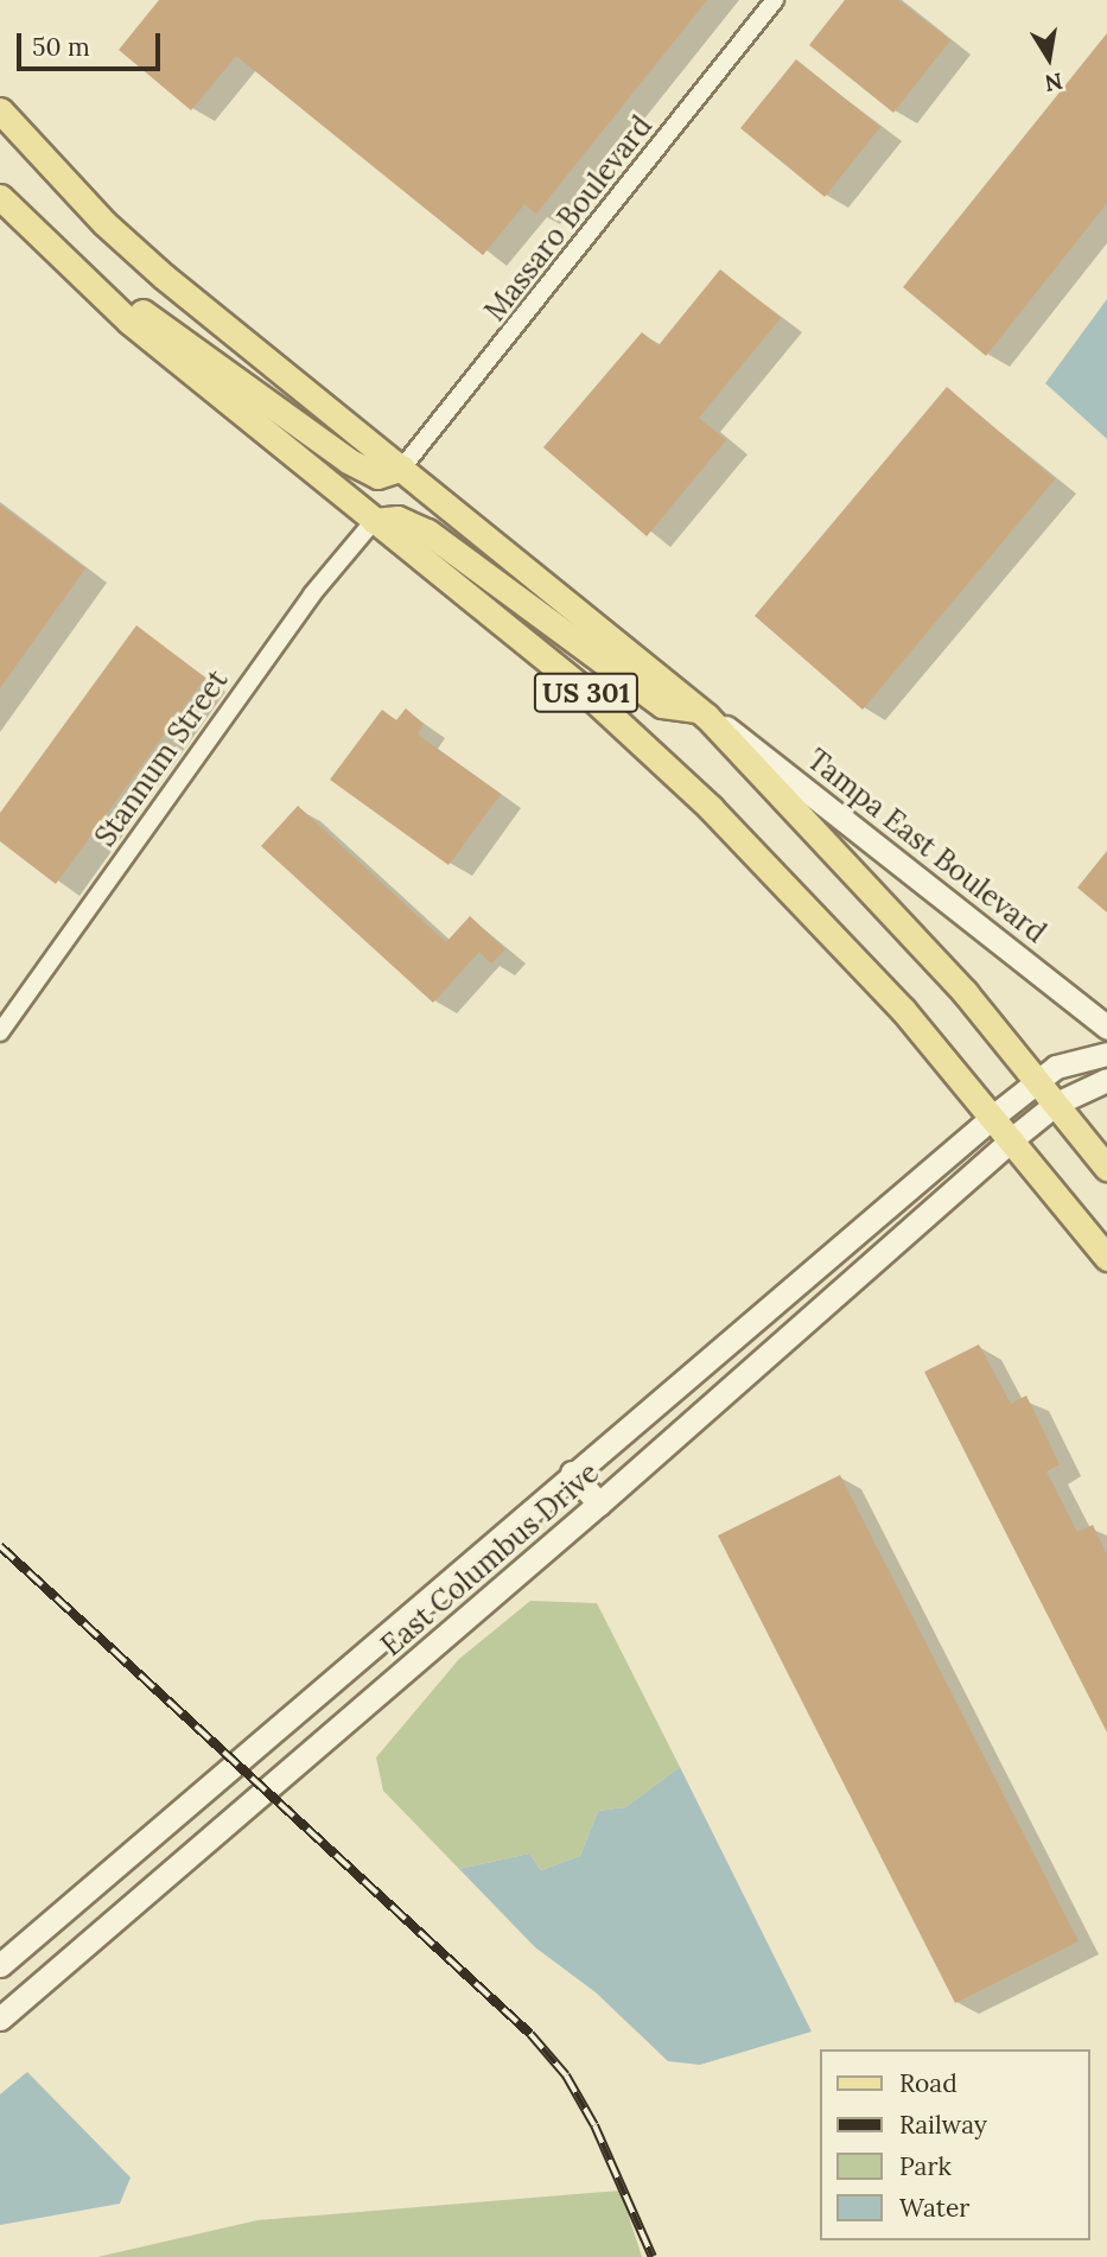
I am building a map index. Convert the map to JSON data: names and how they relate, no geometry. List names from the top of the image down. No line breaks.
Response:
{"streets":{"main road":["US 301"],"street":["Massaro Boulevard","Stannum Street","Tampa East Boulevard","East Columbus Drive"]},"crossings":[["Massaro Boulevard","US 301"],["US 301","Stannum Street"],["US 301","Tampa East Boulevard"],["US 301","East Columbus Drive"]],"legend":["Road","Railway","Park","Water"],"scale_bar":"50 m","north":"bottom"}
